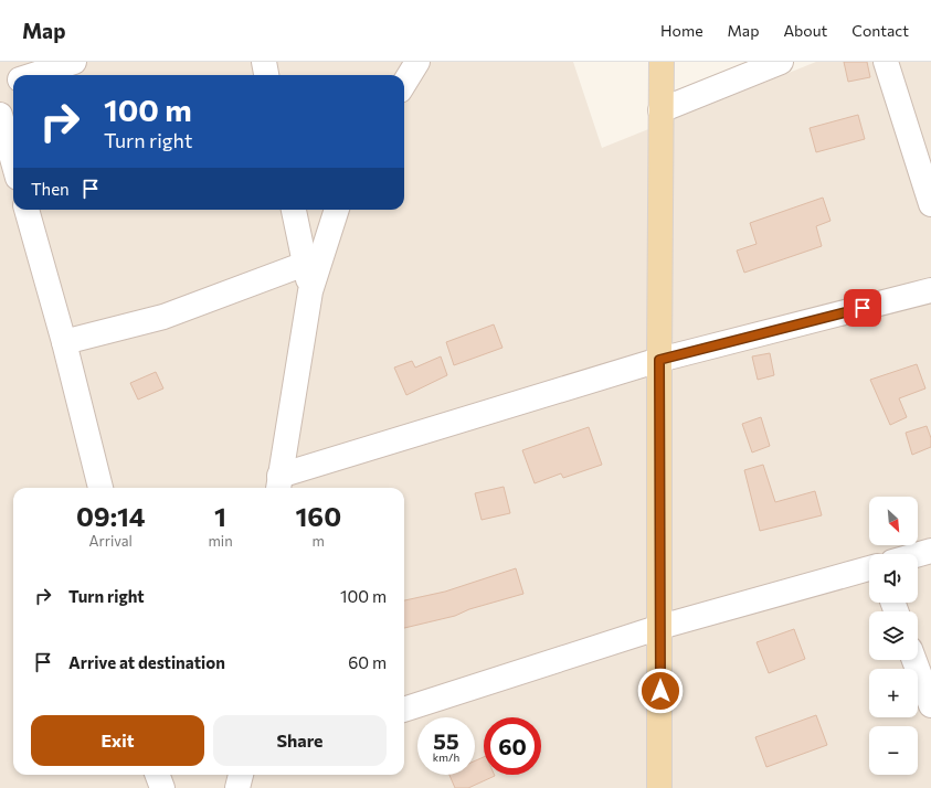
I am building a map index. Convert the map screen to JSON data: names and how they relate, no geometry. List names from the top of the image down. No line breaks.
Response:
{"north":"bottom right","page":{"header":"Map","nav":["Home","Map","About","Contact"],"turn":["100 m","Turn right"],"then":"Then","eta":["09:14","Arrival","1","min","160","m"],"map_buttons":["+","−"],"list":[{"name":"Turn right","value":"100 m"},{"name":"Arrive at destination","value":"60 m"}],"buttons":["Exit","Share"],"speed":"55 km/h","limit":"60"}}
